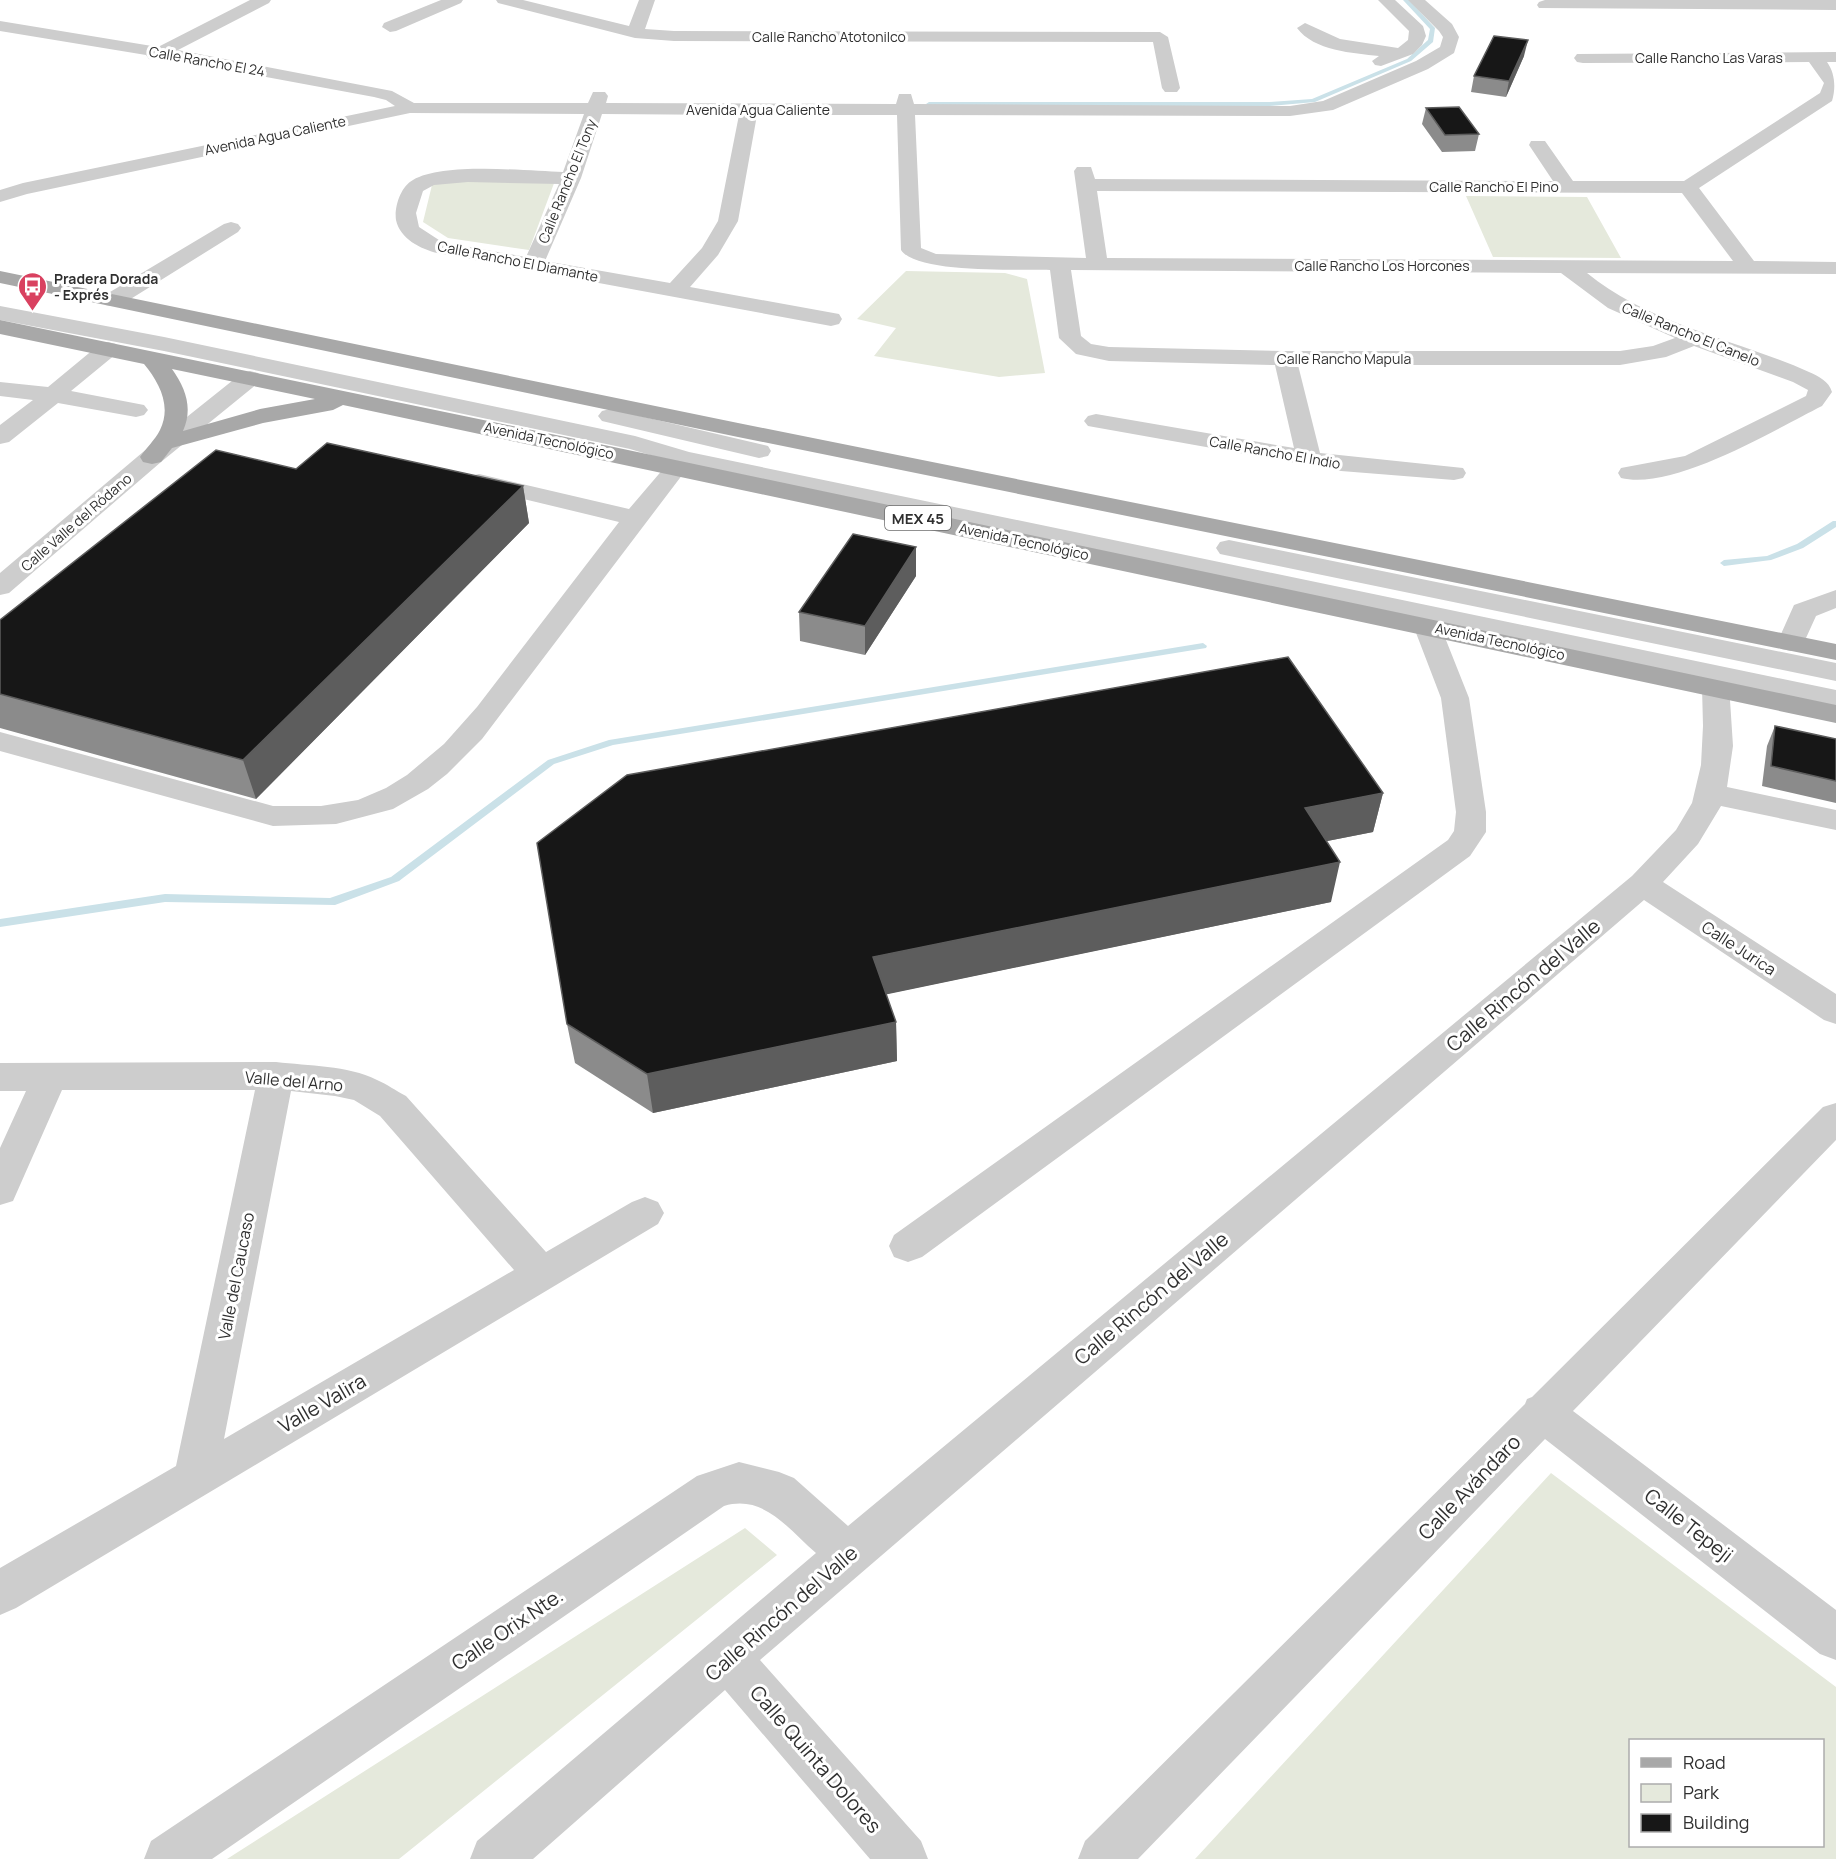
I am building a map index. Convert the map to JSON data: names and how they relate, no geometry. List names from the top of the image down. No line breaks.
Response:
{"streets":{"main road":["Avenida Tecnológico","MEX 45"],"street":["Calle Rancho Atotonilco","Calle Rancho Las Varas","Calle Rancho El 24","Avenida Agua Caliente","Calle Rancho El Tony","Calle Rancho El Pino","Calle Rancho El Diamante","Calle Rancho Los Horcones","Calle Rancho El Canelo","Calle Rancho Mapula","Calle Rancho El Indio","Calle Valle del Ródano","Calle Jurica","Calle Rincón del Valle","Valle del Arno","Valle del Caucaso","Valle Valira","Calle Avándaro","Calle Tepeji","Calle Orix Nte.","Calle Quinta Dolores"]},"crossings":[["Calle Rancho El 24","Avenida Agua Caliente"],["Avenida Agua Caliente","Calle Rancho El Tony"],["Avenida Agua Caliente","Calle Rancho Los Horcones"],["Calle Rancho El Tony","Calle Rancho El Diamante"],["Calle Rancho El Pino","Calle Rancho Los Horcones"],["Calle Rancho Los Horcones","Calle Rancho El Canelo"],["Calle Rancho Los Horcones","Calle Rancho Mapula"],["Calle Rancho El Canelo","Calle Rancho Mapula"],["Avenida Tecnológico","Calle Valle del Ródano"],["Avenida Tecnológico","Calle Rincón del Valle"],["Calle Jurica","Calle Rincón del Valle"],["Calle Rincón del Valle","Calle Orix Nte."],["Calle Rincón del Valle","Calle Quinta Dolores"],["Valle del Arno","Valle del Caucaso"],["Valle del Arno","Valle Valira"],["Valle del Caucaso","Valle Valira"],["Calle Avándaro","Calle Tepeji"]],"places":{"bus stop":["Pradera Dorada - Exprés"]},"legend":["Road","Park","Building"]}
